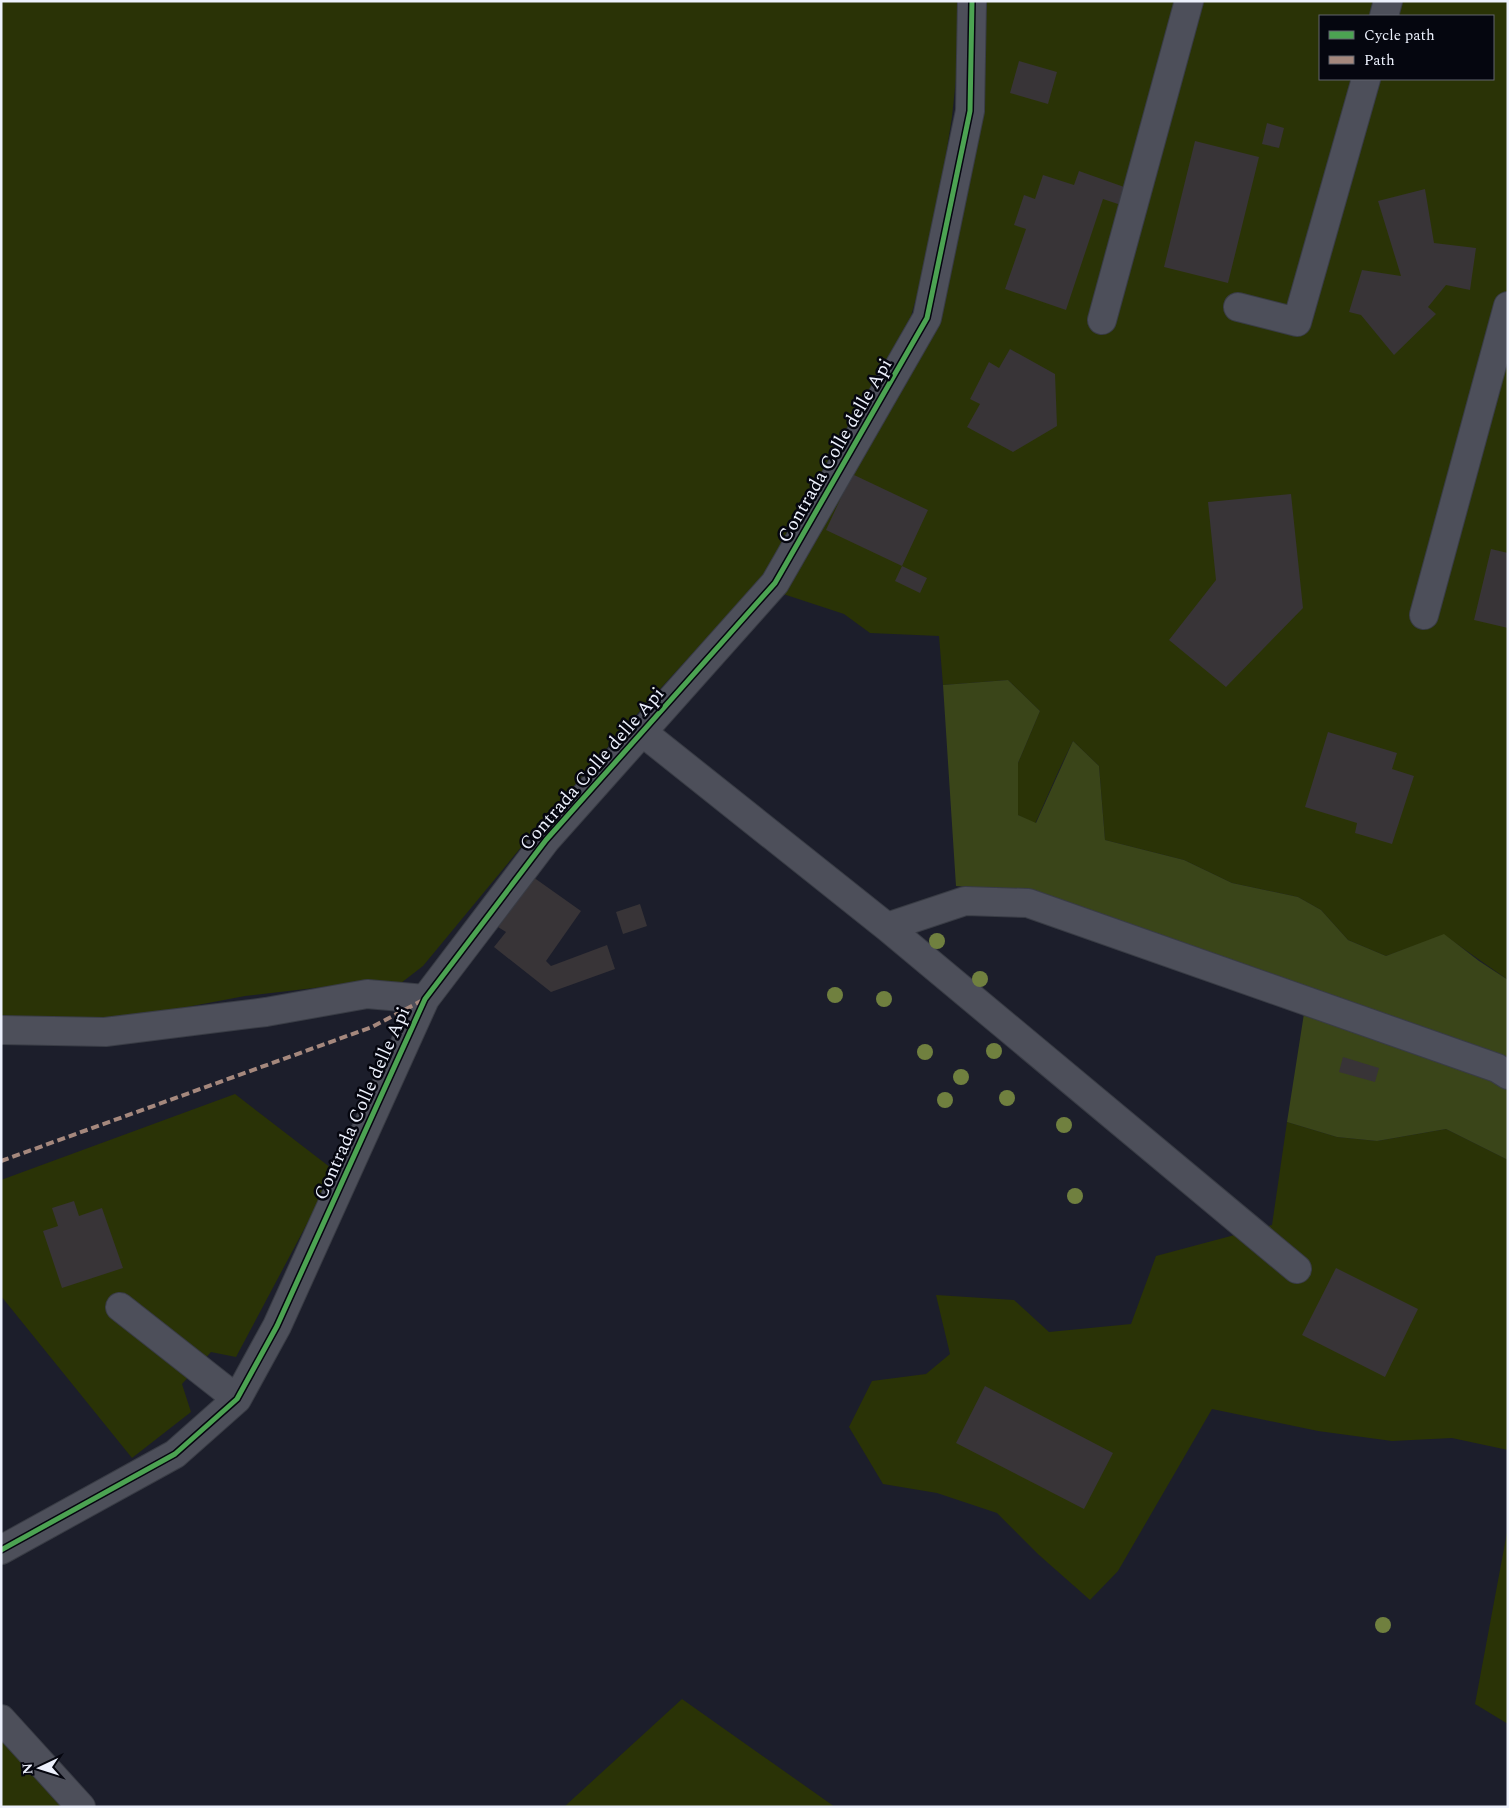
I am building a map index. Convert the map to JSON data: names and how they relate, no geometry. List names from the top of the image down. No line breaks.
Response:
{"streets":{"street":["Contrada Colle delle Api"]},"legend":["Cycle path","Path"],"north":"left"}
